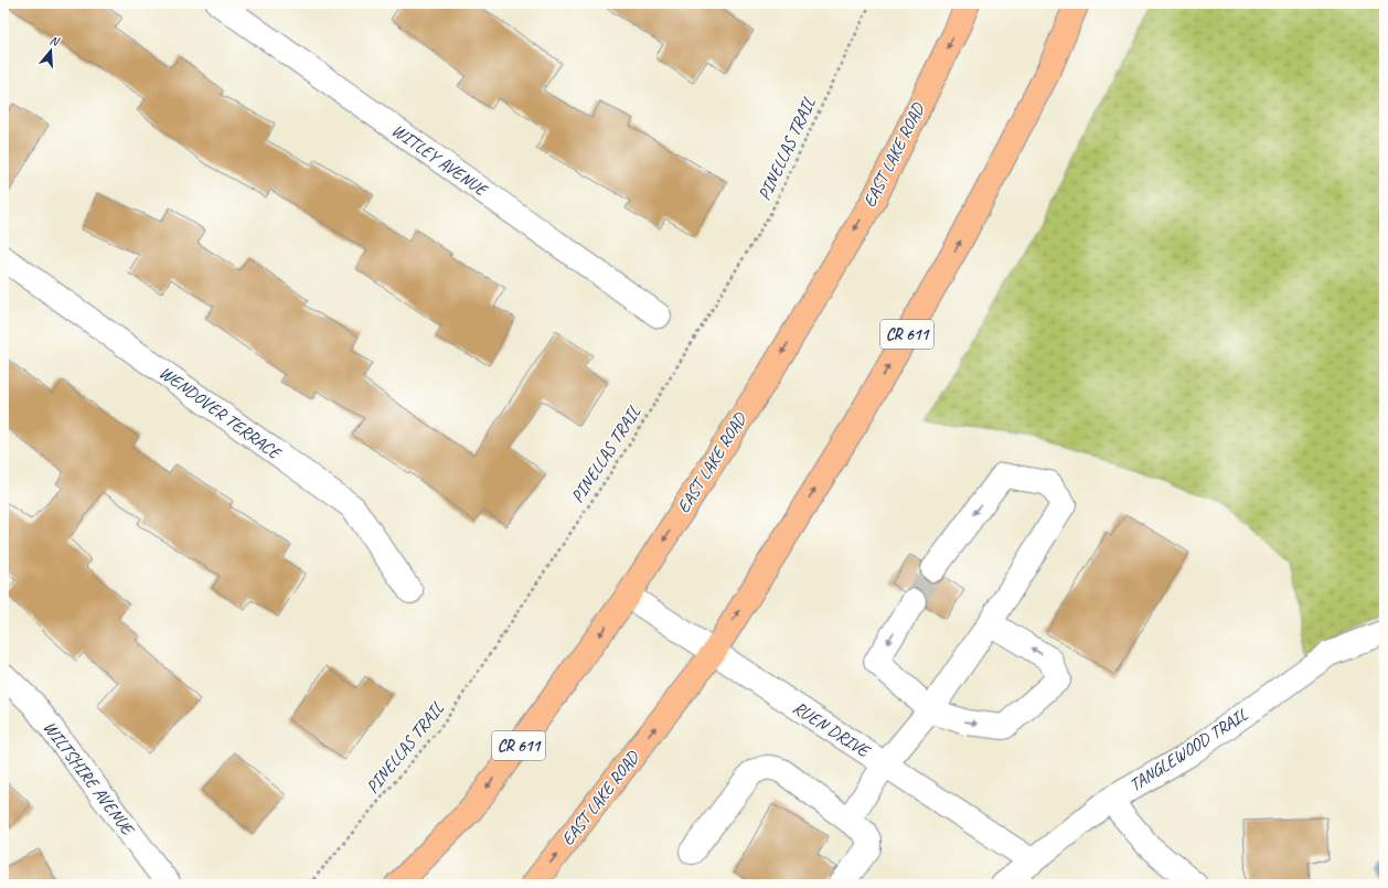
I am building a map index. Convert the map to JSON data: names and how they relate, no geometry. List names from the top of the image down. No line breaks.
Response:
{"streets":{"main road":["EAST LAKE ROAD","CR 611"],"street":["WITLEY AVENUE","WENDOVER TERRACE","RUEN DRIVE","TANGLEWOOD TRAIL","WILTSHIRE AVENUE"],"path":["PINELLAS TRAIL"]},"crossings":[["EAST LAKE ROAD","RUEN DRIVE"],["RUEN DRIVE","TANGLEWOOD TRAIL"]],"north":"top"}
